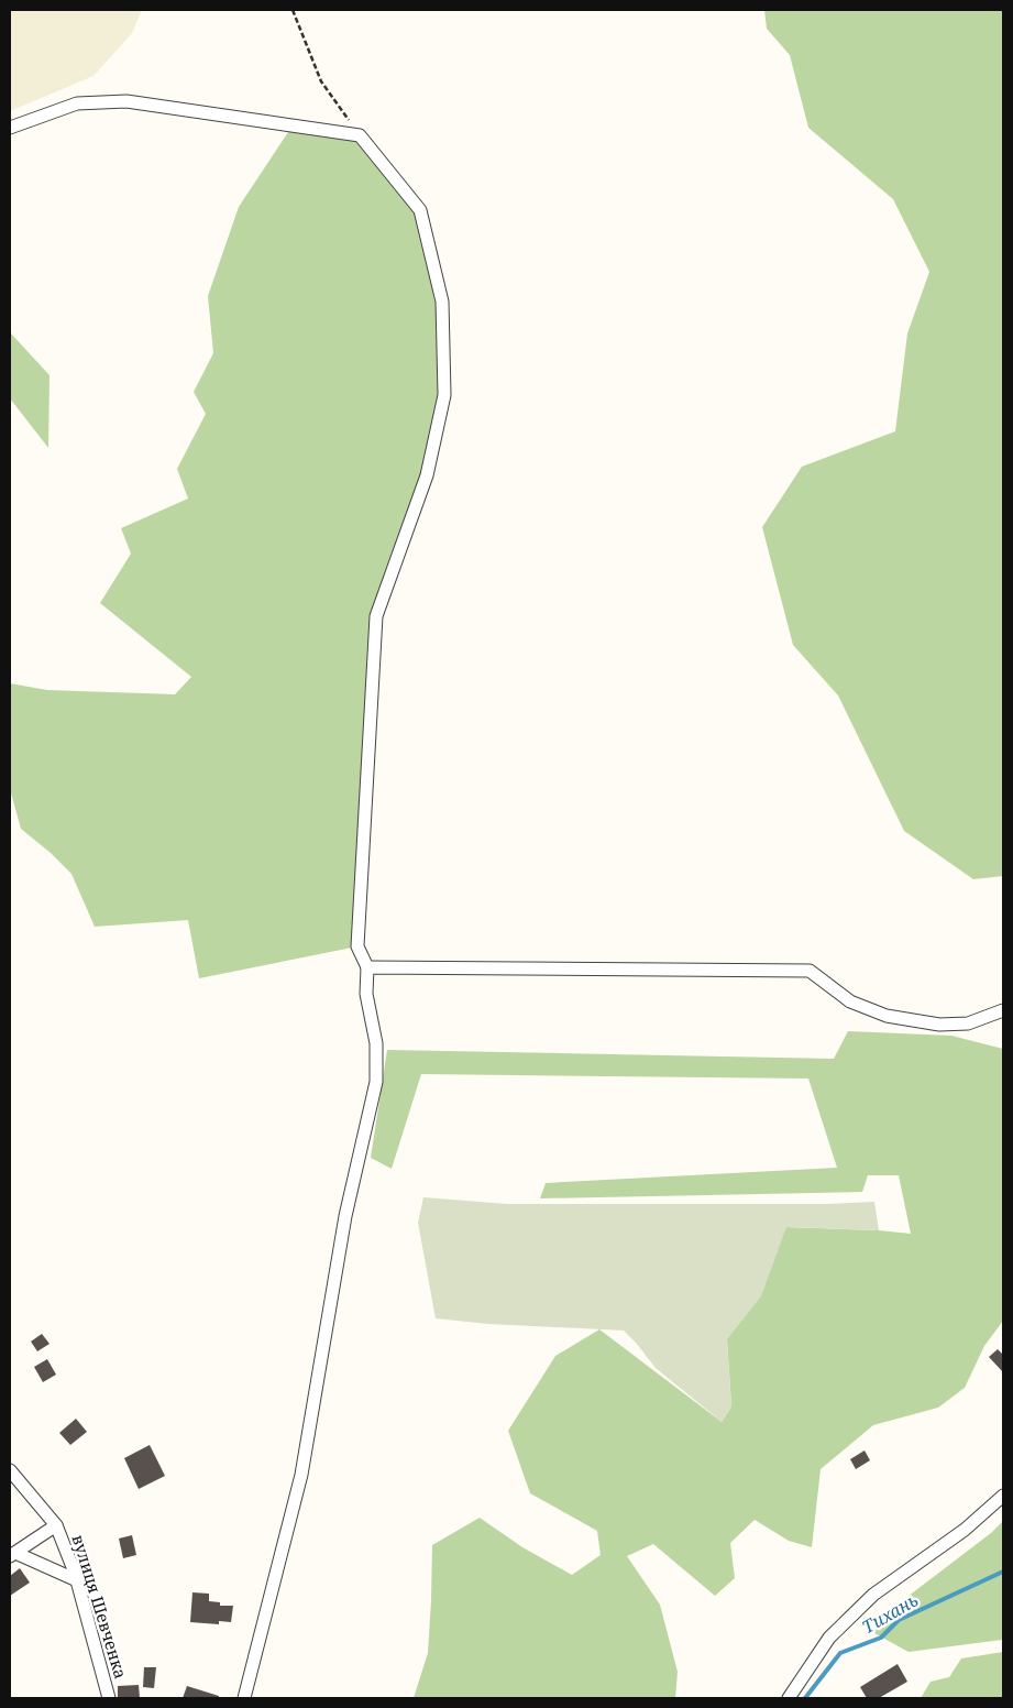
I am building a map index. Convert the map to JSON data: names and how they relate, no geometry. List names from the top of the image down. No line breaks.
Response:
{"streets":{"street":["вулиця Шевченка"]},"water":["Тихань"]}
